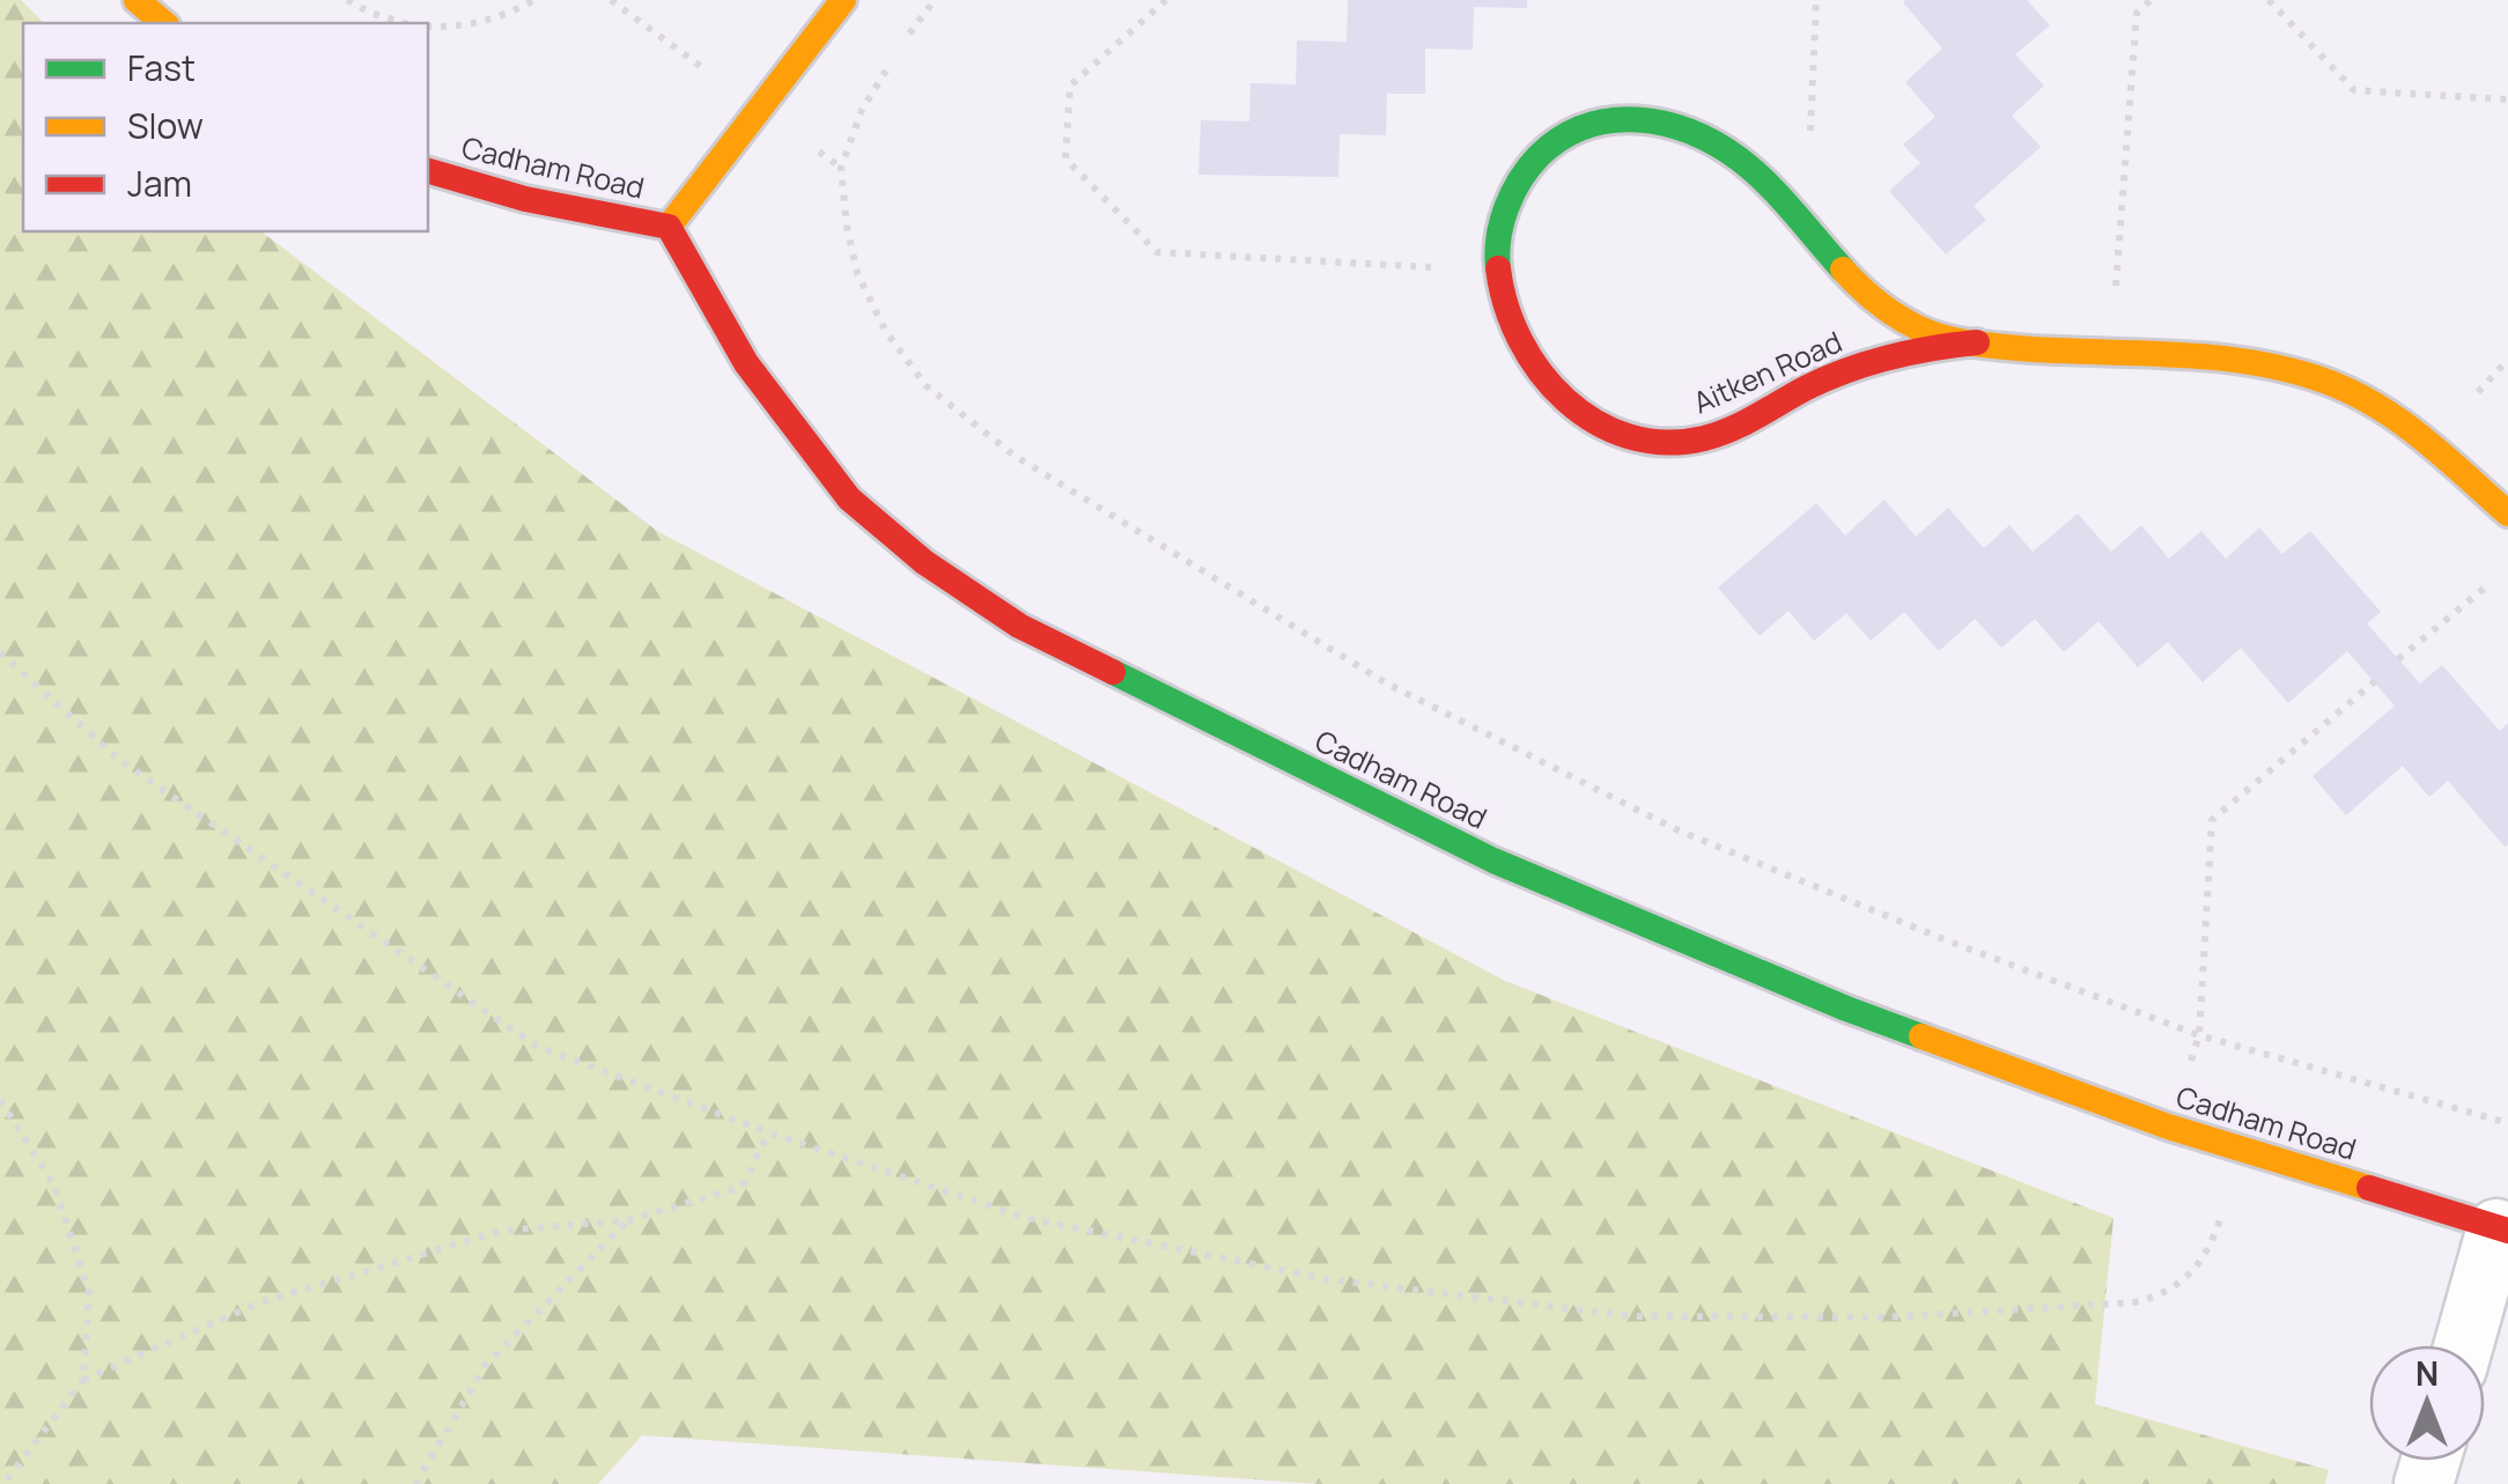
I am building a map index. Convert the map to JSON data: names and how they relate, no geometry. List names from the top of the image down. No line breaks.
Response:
{"streets":{"street":["Cadham Road","Aitken Road"]},"legend":["Fast","Slow","Jam"],"north":"top"}
